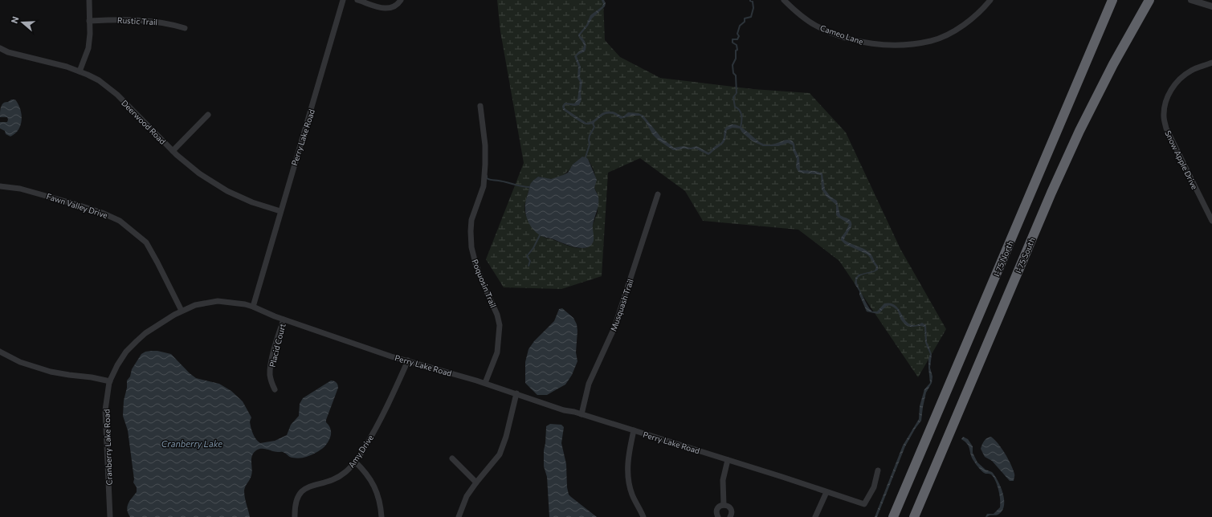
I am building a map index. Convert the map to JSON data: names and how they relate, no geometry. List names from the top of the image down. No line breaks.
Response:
{"streets":{"highway":["I-75 South","I-75 North"],"street":["Rustic Trail","Cameo Lane","Deerwood Road","Perry Lake Road","Snow Apple Drive","Fawn Valley Drive","Poquosin Trail","Musquash Trail","Placid Court","Cranberry Lake Road","Amy Drive"]},"crossings":[["Deerwood Road","Perry Lake Road"],["Perry Lake Road","Poquosin Trail"],["Perry Lake Road","Musquash Trail"],["Perry Lake Road","Placid Court"],["Perry Lake Road","Cranberry Lake Road"],["Perry Lake Road","Amy Drive"],["Fawn Valley Drive","Cranberry Lake Road"]],"water":["Cranberry Lake"],"north":"left"}
